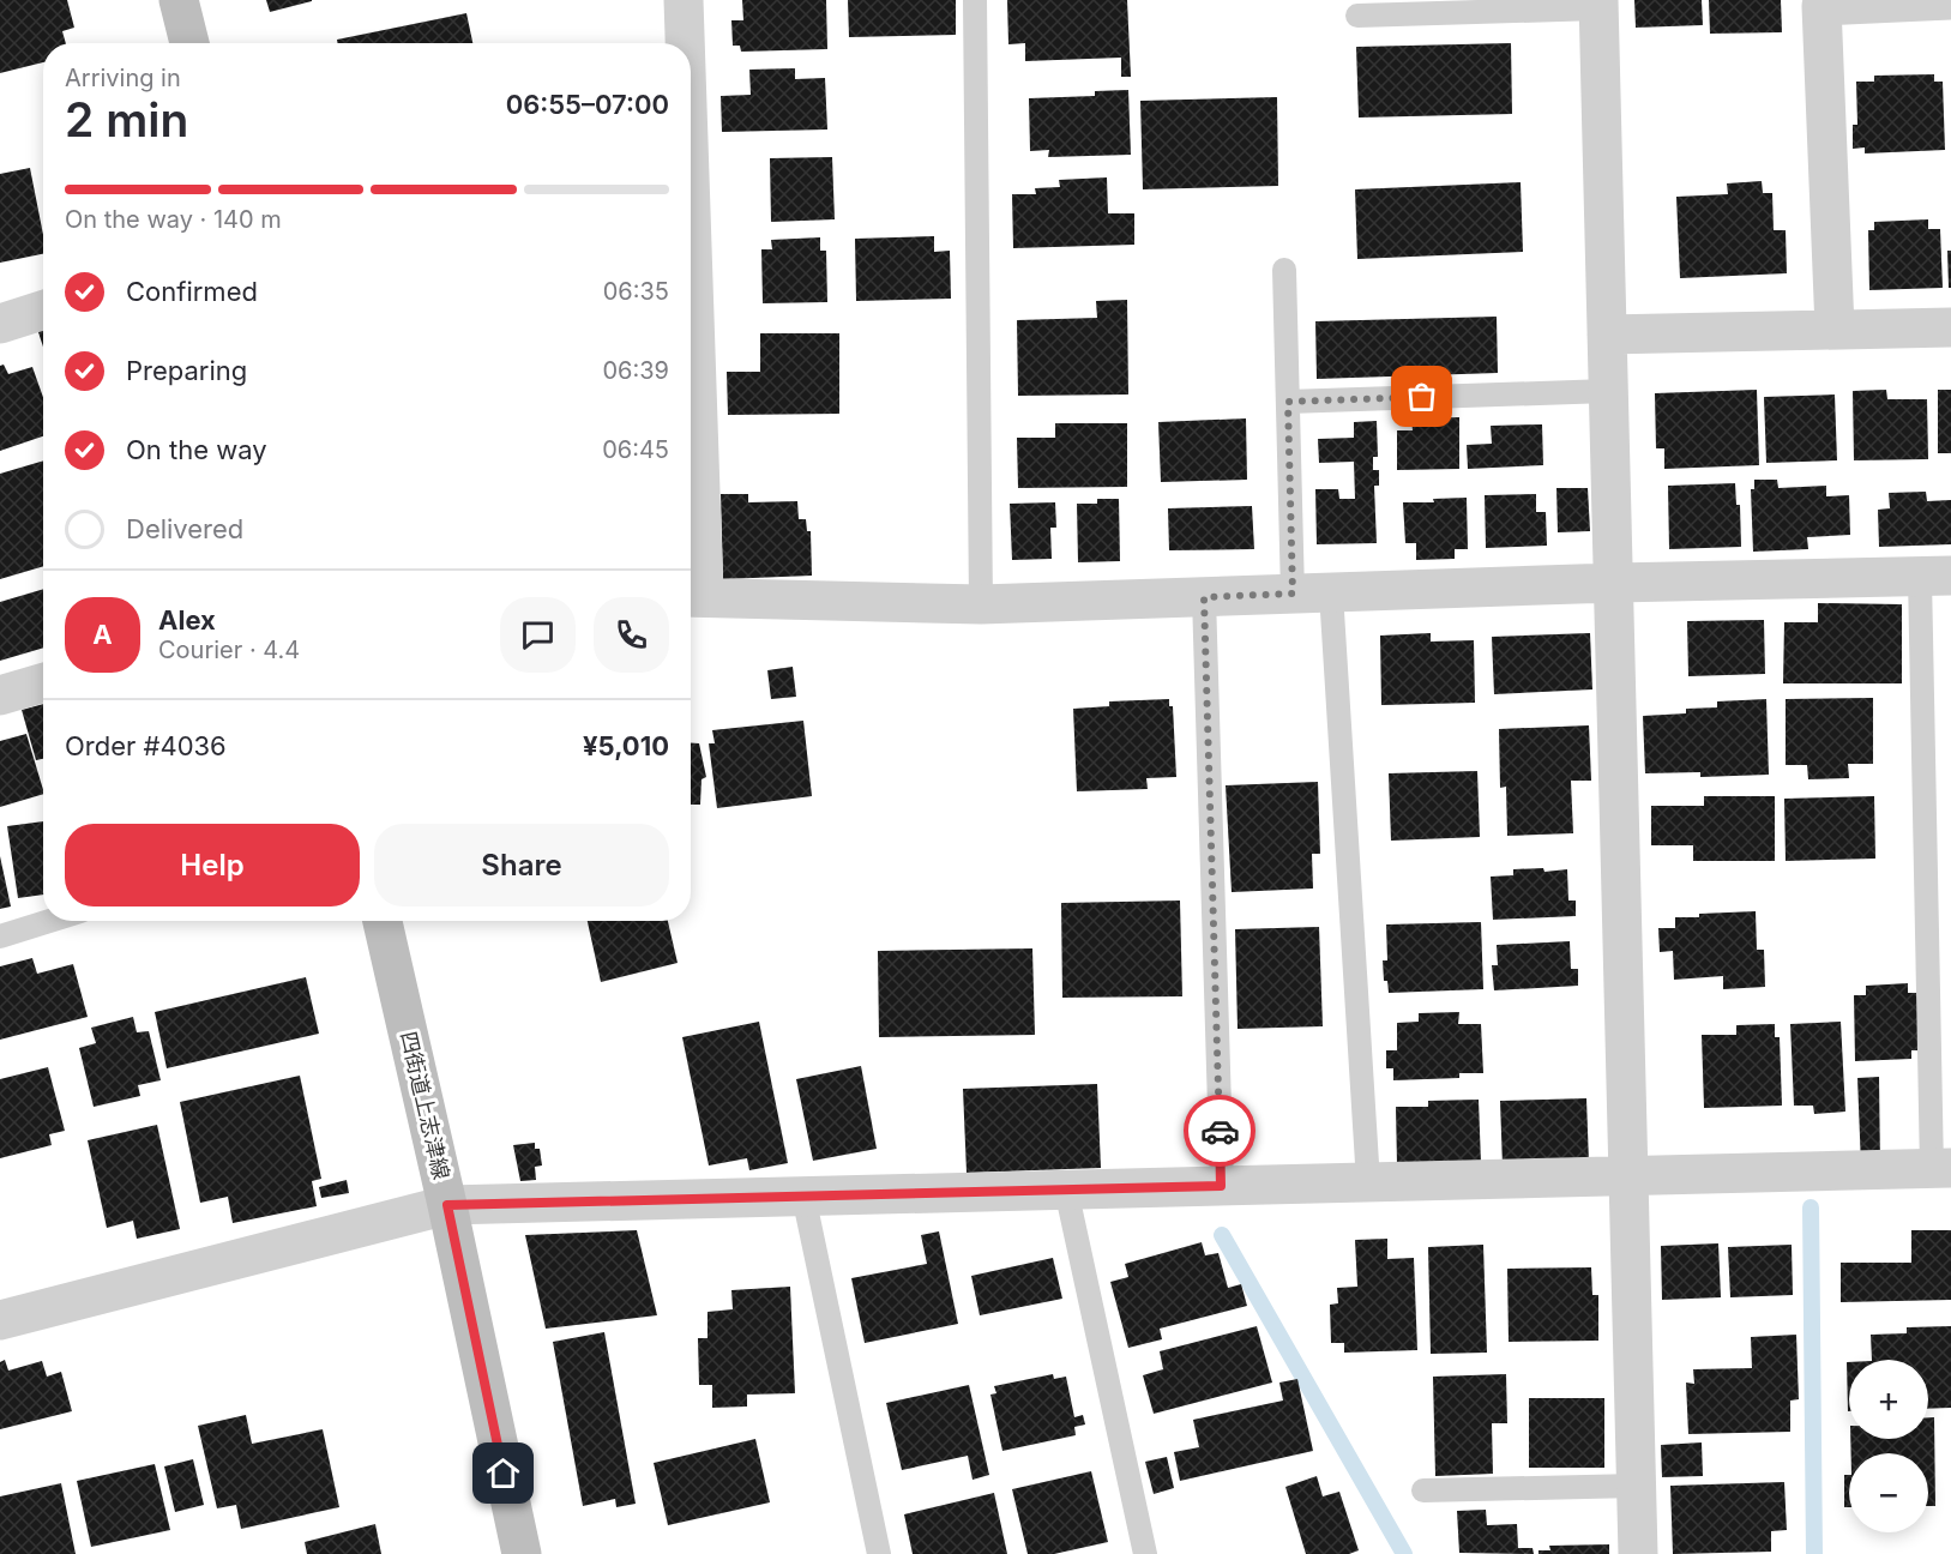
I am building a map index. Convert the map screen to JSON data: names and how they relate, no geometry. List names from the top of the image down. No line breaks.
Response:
{"streets":{"main road":["四街道上志津線"]},"page":{"heading":["2 min","Arriving in","06:55–07:00"],"panel":["Alex","Courier · 4.4","Order #4036","¥5,010"],"bar":"On the way · 140 m","list":[["Confirmed","06:35"],["Preparing","06:39"],["On the way","06:45"],"Delivered"],"round":"A","buttons":["Help","Share"],"map_buttons":["+","−"]}}
